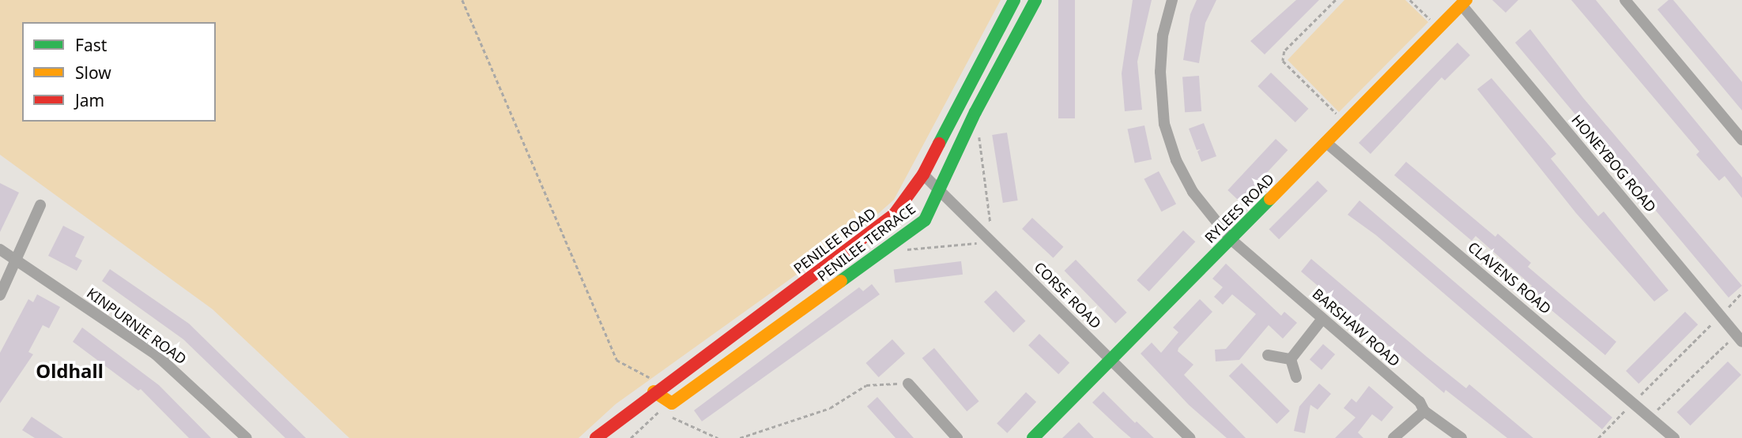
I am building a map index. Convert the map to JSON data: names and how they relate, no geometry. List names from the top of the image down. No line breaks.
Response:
{"streets":{"street":["HONEYBOG ROAD","RYLEES ROAD","PENILEE ROAD","PENILEE TERRACE","CLAVENS ROAD","CORSE ROAD","KINPURNIE ROAD","BARSHAW ROAD"]},"crossings":[["HONEYBOG ROAD","RYLEES ROAD"],["RYLEES ROAD","CLAVENS ROAD"],["RYLEES ROAD","CORSE ROAD"],["RYLEES ROAD","BARSHAW ROAD"],["PENILEE ROAD","CORSE ROAD"],["PENILEE TERRACE","CORSE ROAD"]],"districts":["Oldhall"],"legend":["Fast","Slow","Jam"]}
